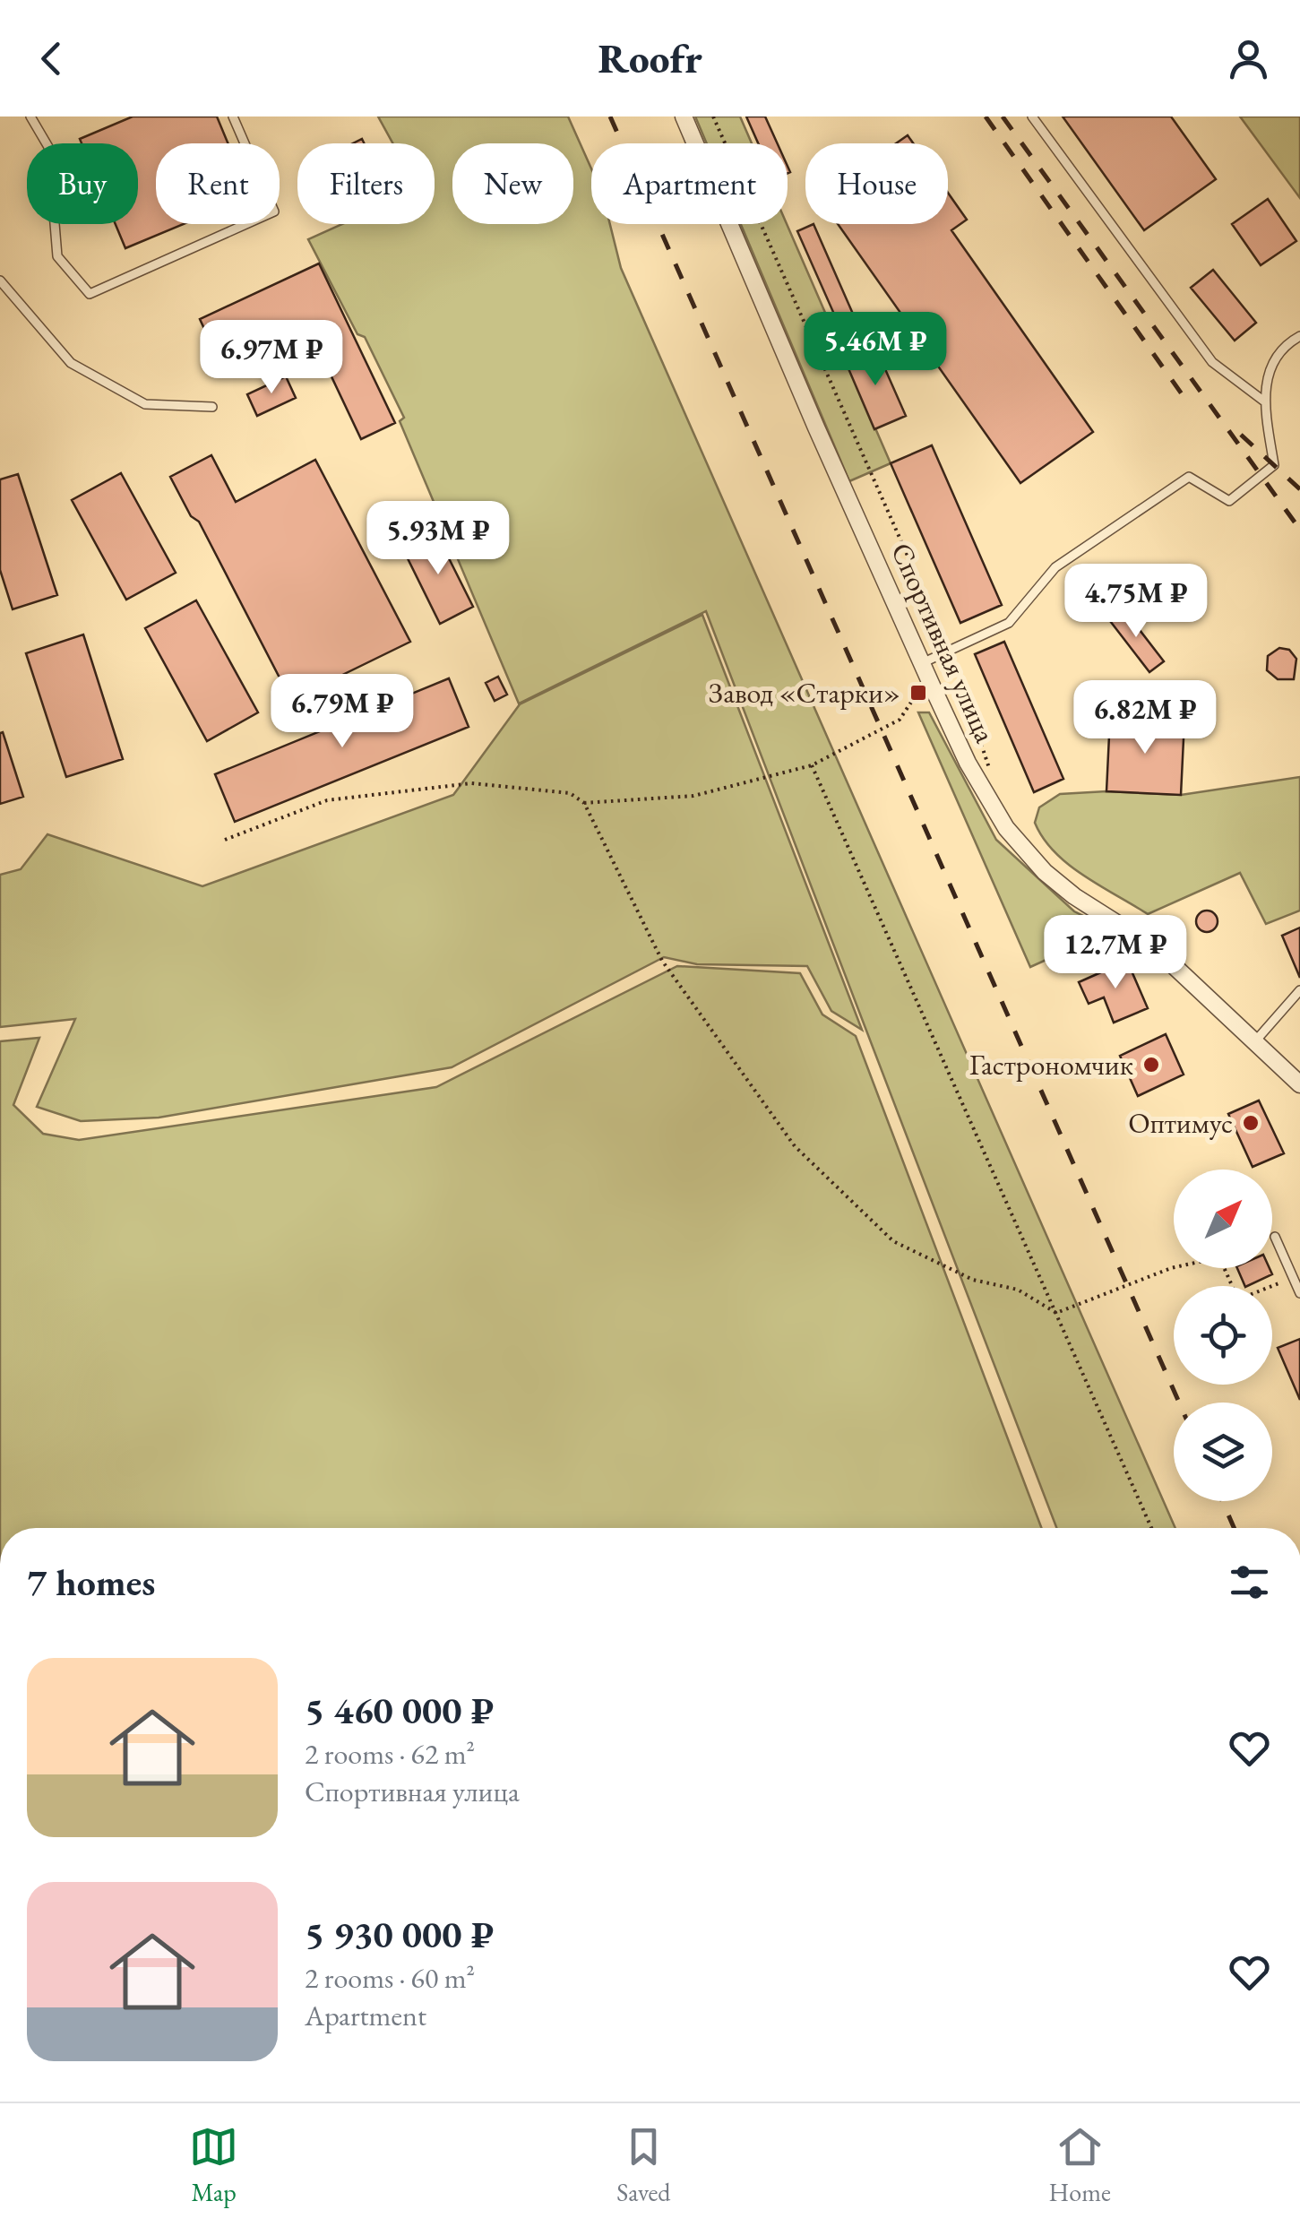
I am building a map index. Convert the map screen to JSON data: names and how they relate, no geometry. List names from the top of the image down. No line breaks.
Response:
{"streets":{"street":["Спортивная улица"]},"places":{"transit":["Завод «Старки»"],"other":["Гастрономчик","Оптимус"]},"north":"top right","page":{"header":"Roofr","chip":["Buy","Rent","Filters","New","Apartment","House"],"price":["5.46M ₽","6.97M ₽","5.93M ₽","4.75M ₽","6.79M ₽","6.82M ₽","12.7M ₽"],"heading":"7 homes","list":[{"name":"5 460 000 ₽","note":"2 rooms · 62 m² · Спортивная улица"},{"name":"5 930 000 ₽","note":"2 rooms · 60 m² · Apartment"}],"tabs":["Map","Saved","Home"]}}
